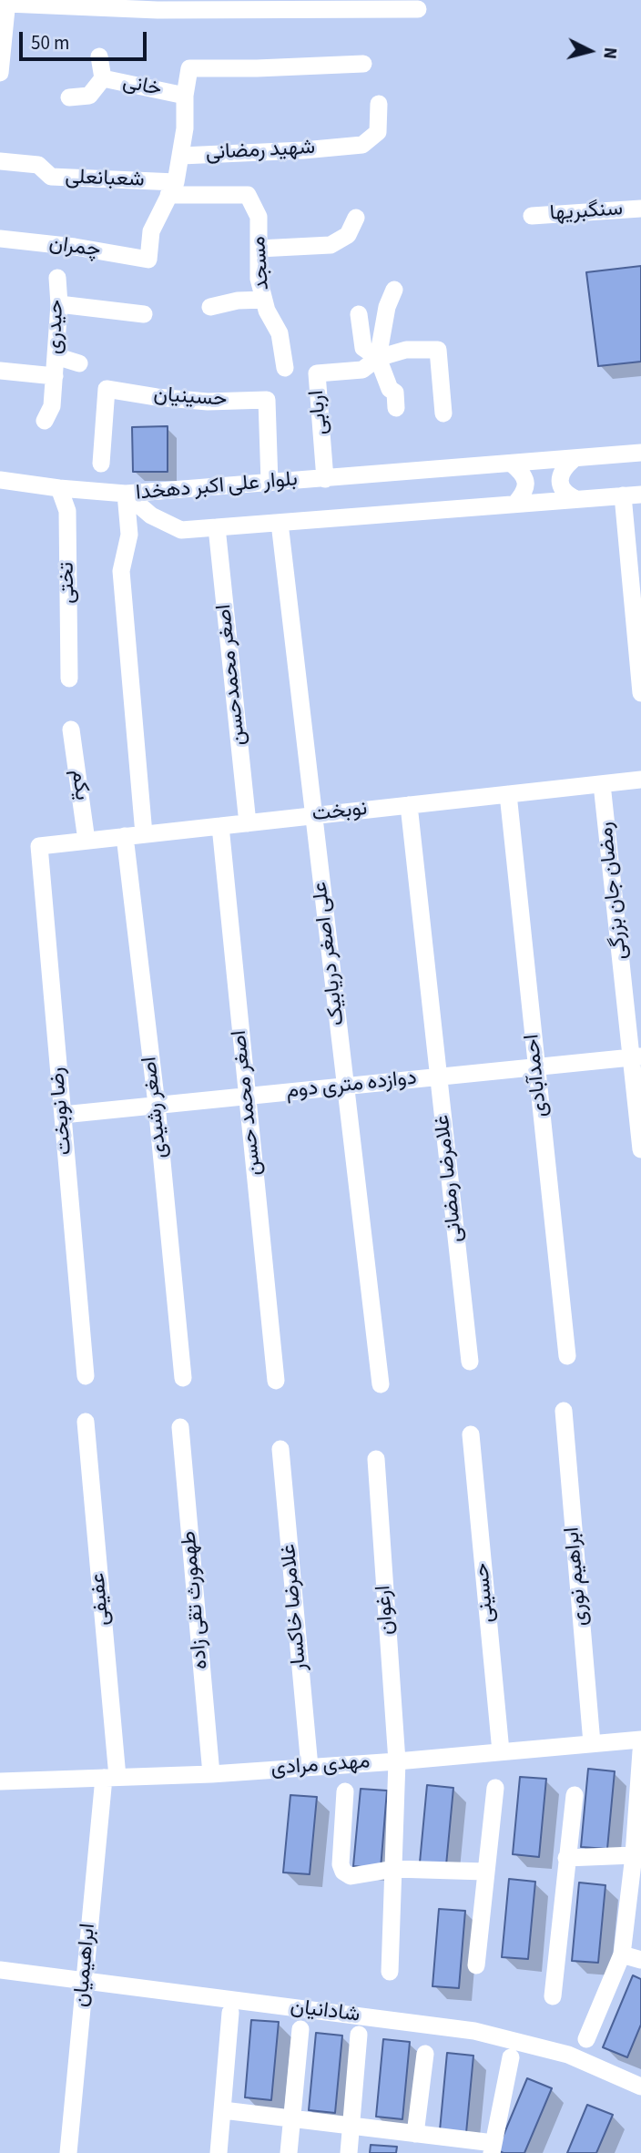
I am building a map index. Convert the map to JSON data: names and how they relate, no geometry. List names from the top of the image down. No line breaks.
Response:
{"streets":{"street":["خانی","شهید رمضانی","شعبانعلی","سنگبریها","چمران","مسجد","حیدری","حسینیان","اربابی","بلوار علی اکبر دهخدا","تختی","اصغر محمدحسن","یکم","نوبخت","رمضان جان بزرگی","علی اصغر دریابیک","احمدآبادی","دوازده متری دوم","اصغر محمد حسن","اصغر رشیدی","رضا نوبخت","غلامرضا رمضانی","ابراهیم نوری","حسینی","عفیفی","طهمورث تقی زاده","غلامرضا خاکسار","ارغوان","مهدی مرادی","ابراهیمیان","شادانیان"]},"crossings":[["خانی","شهید رمضانی"],["شعبانعلی","چمران"],["شعبانعلی","مسجد"],["حسینیان","بلوار علی اکبر دهخدا"],["اربابی","بلوار علی اکبر دهخدا"],["بلوار علی اکبر دهخدا","اصغر محمدحسن"],["بلوار علی اکبر دهخدا","علی اصغر دریابیک"],["اصغر محمدحسن","نوبخت"],["یکم","نوبخت"],["نوبخت","رمضان جان بزرگی"],["نوبخت","علی اصغر دریابیک"],["نوبخت","احمدآبادی"],["نوبخت","اصغر محمد حسن"],["نوبخت","اصغر رشیدی"],["نوبخت","رضا نوبخت"],["نوبخت","غلامرضا رمضانی"],["رمضان جان بزرگی","دوازده متری دوم"],["علی اصغر دریابیک","دوازده متری دوم"],["احمدآبادی","دوازده متری دوم"],["دوازده متری دوم","اصغر محمد حسن"],["دوازده متری دوم","اصغر رشیدی"],["دوازده متری دوم","رضا نوبخت"],["دوازده متری دوم","غلامرضا رمضانی"],["ابراهیم نوری","مهدی مرادی"],["حسینی","مهدی مرادی"],["عفیفی","مهدی مرادی"],["عفیفی","ابراهیمیان"],["طهمورث تقی زاده","مهدی مرادی"],["غلامرضا خاکسار","مهدی مرادی"],["ارغوان","مهدی مرادی"],["مهدی مرادی","ابراهیمیان"],["ابراهیمیان","شادانیان"]],"scale_bar":"50 m","north":"right"}
